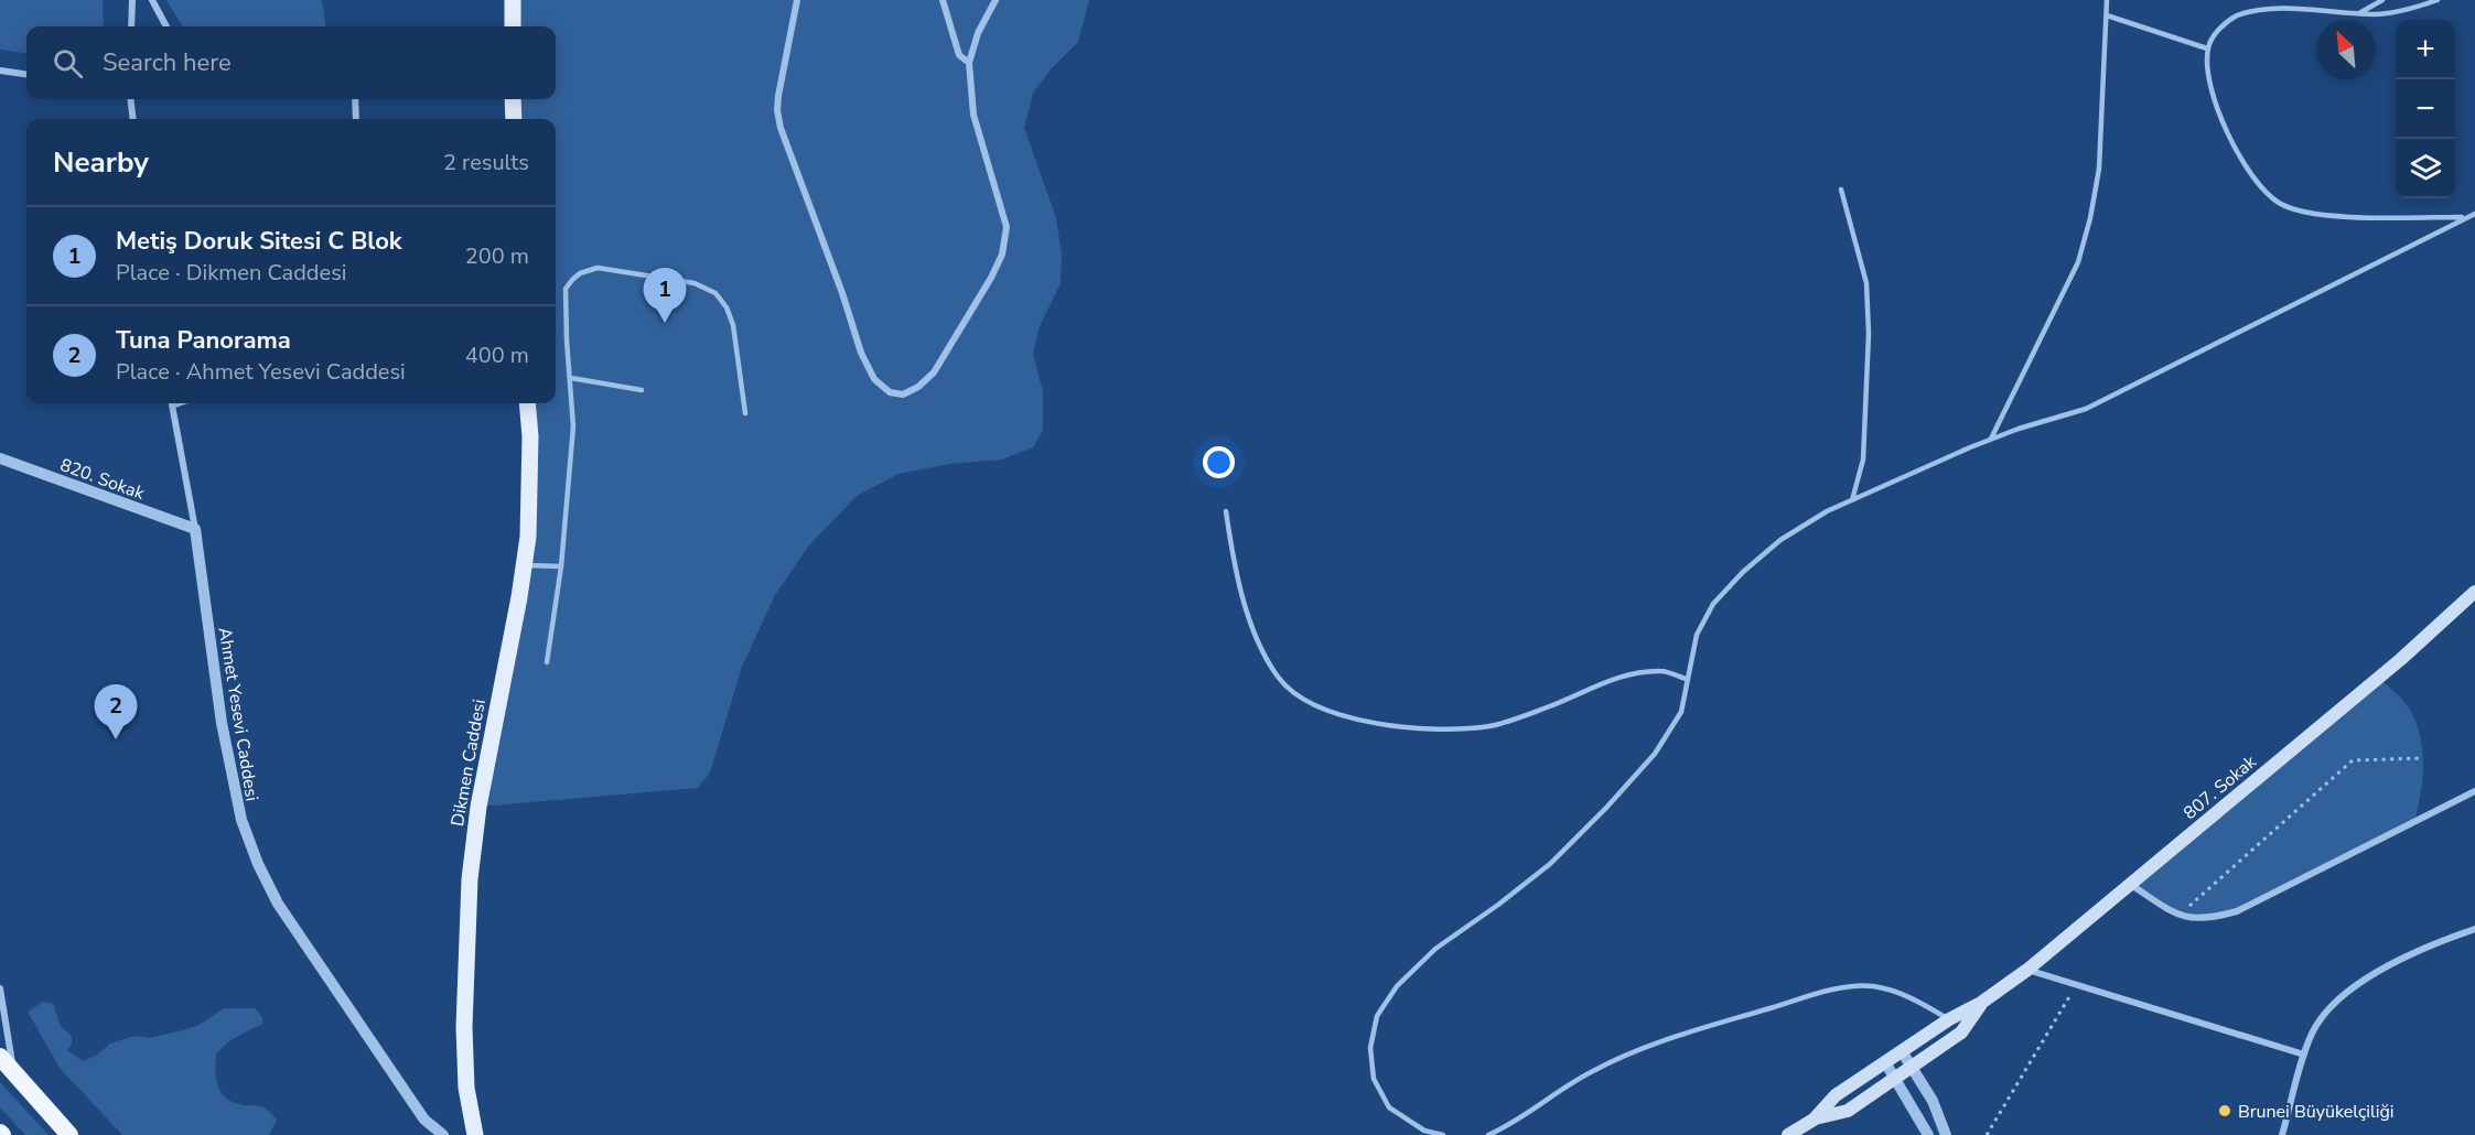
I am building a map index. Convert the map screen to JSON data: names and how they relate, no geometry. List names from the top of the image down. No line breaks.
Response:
{"streets":{"main road":["Dikmen Caddesi","807. Sokak"],"street":["820. Sokak","Ahmet Yesevi Caddesi"]},"crossings":[["820. Sokak","Ahmet Yesevi Caddesi"]],"places":["Brunei Büyükelçiliği"],"north":"top left","page":{"map_buttons":["+","−"],"search":"Search here","heading":["Nearby","2 results"],"list":[{"mark":"1","name":"Metiş Doruk Sitesi C Blok","note":"Place · Dikmen Caddesi","value":"200 m"},{"mark":"2","name":"Tuna Panorama","note":"Place · Ahmet Yesevi Caddesi","value":"400 m"}],"pins":["1","2"]}}
